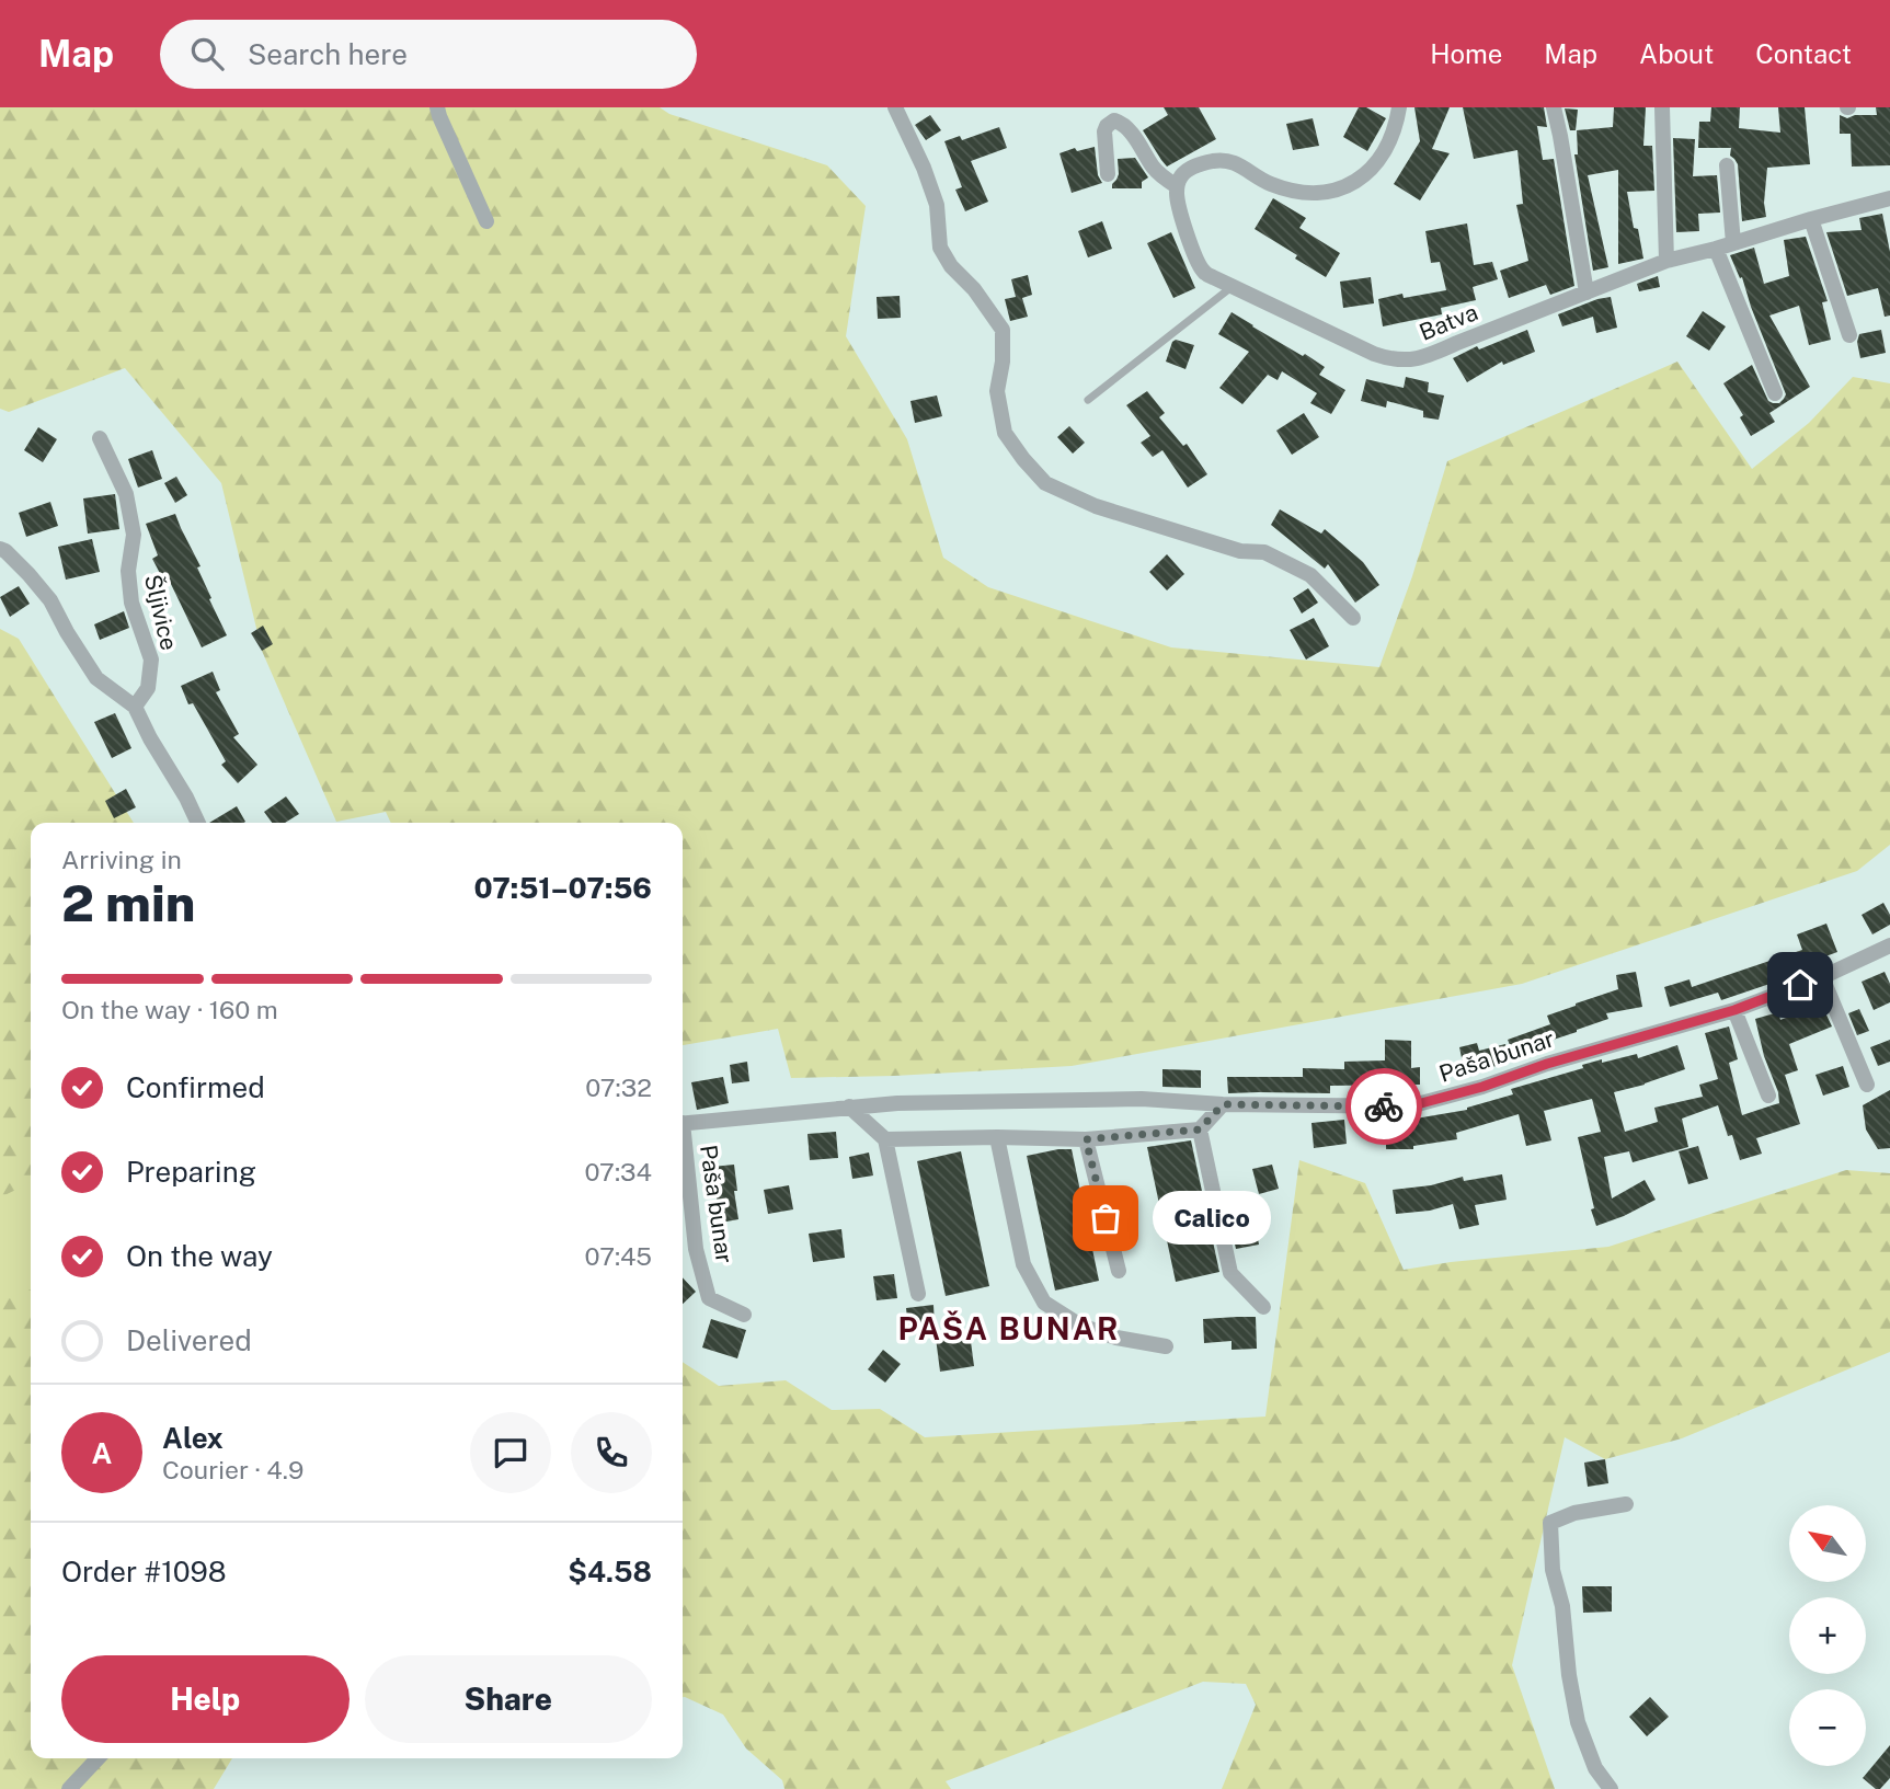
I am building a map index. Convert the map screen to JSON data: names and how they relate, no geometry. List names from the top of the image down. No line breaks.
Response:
{"streets":{"street":["Batva","Šljivice","Paša bunar"]},"districts":["PAŠA BUNAR"],"places":["Calico"],"north":"top left","page":{"header":"Map","search":"Search here","nav":["Home","Map","About","Contact"],"heading":["2 min","Arriving in","07:51–07:56"],"panel":["Alex","Courier · 4.9","Order #1098","$4.58"],"bar":"On the way · 160 m","list":[["Confirmed","07:32"],["Preparing","07:34"],["On the way","07:45"],"Delivered"],"bubble":"Calico","round":"A","map_buttons":["+","−"],"buttons":["Help","Share"]}}
